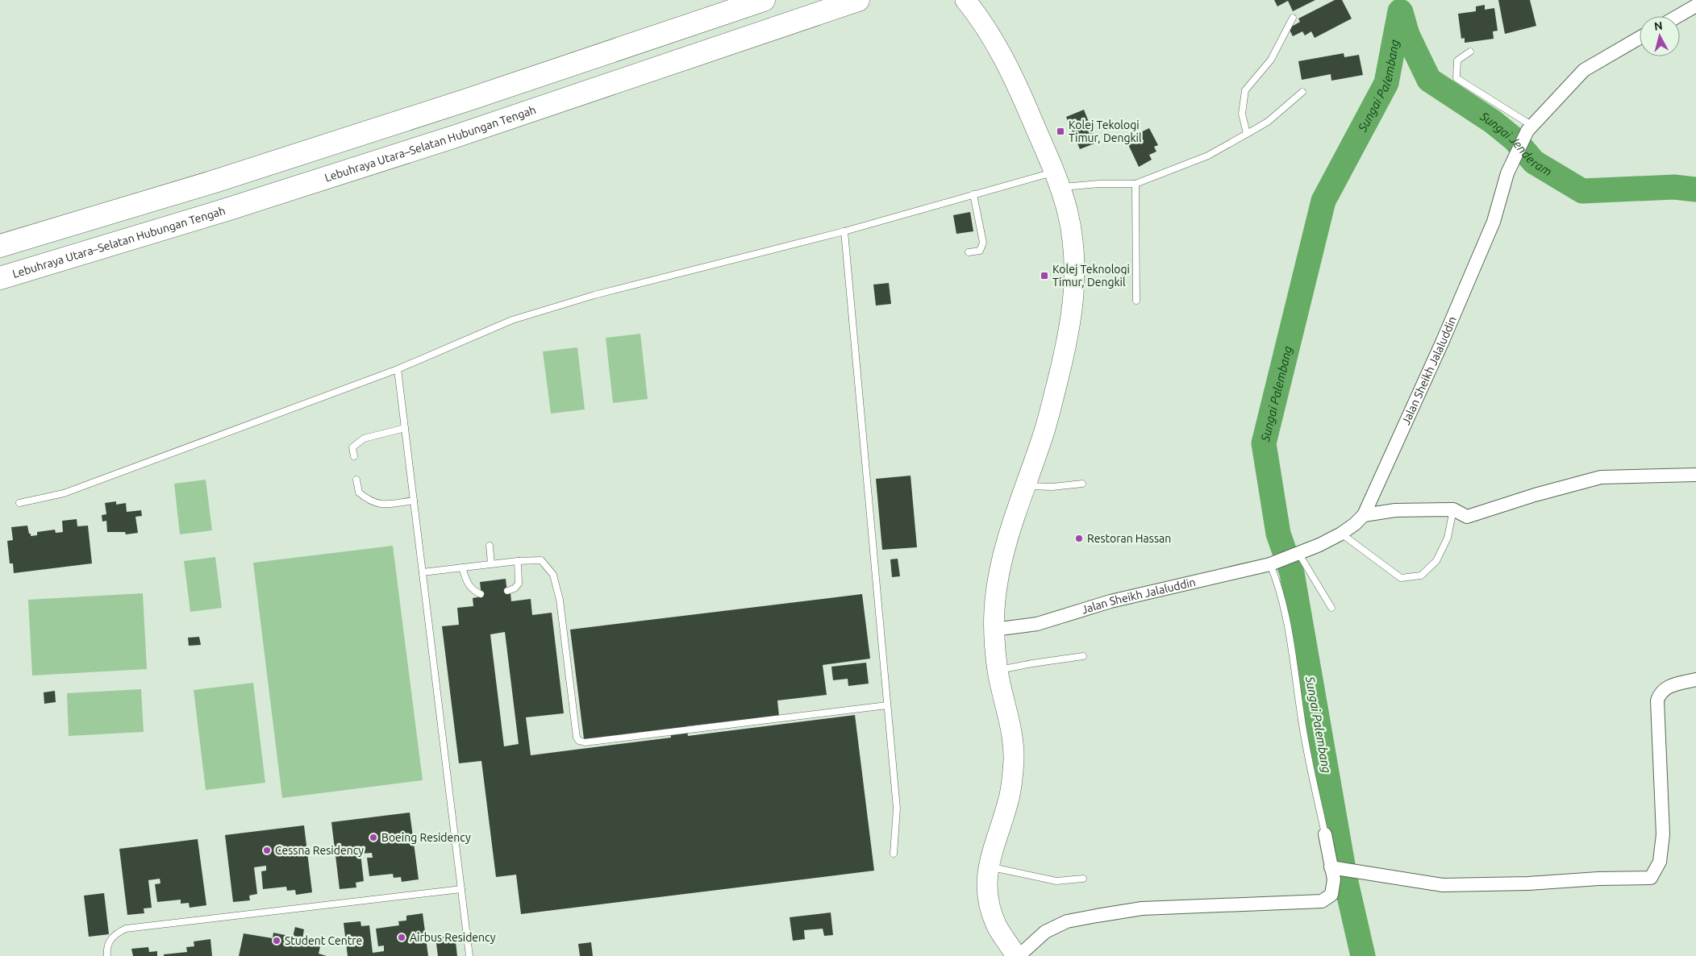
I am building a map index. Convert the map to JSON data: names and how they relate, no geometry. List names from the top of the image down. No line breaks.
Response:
{"streets":{"highway":["Lebuhraya Utara–Selatan Hubungan Tengah"],"street":["Jalan Sheikh Jalaluddin"]},"water":["Sungai Palembang","Sungai Jenderam"],"places":{"transit":["Kolej Tekologi Timur, Dengkil","Kolej Teknologi Timur, Dengkil"],"other":["Restoran Hassan","Boeing Residency","Cessna Residency","Airbus Residency","Student Centre"]},"north":"top"}
